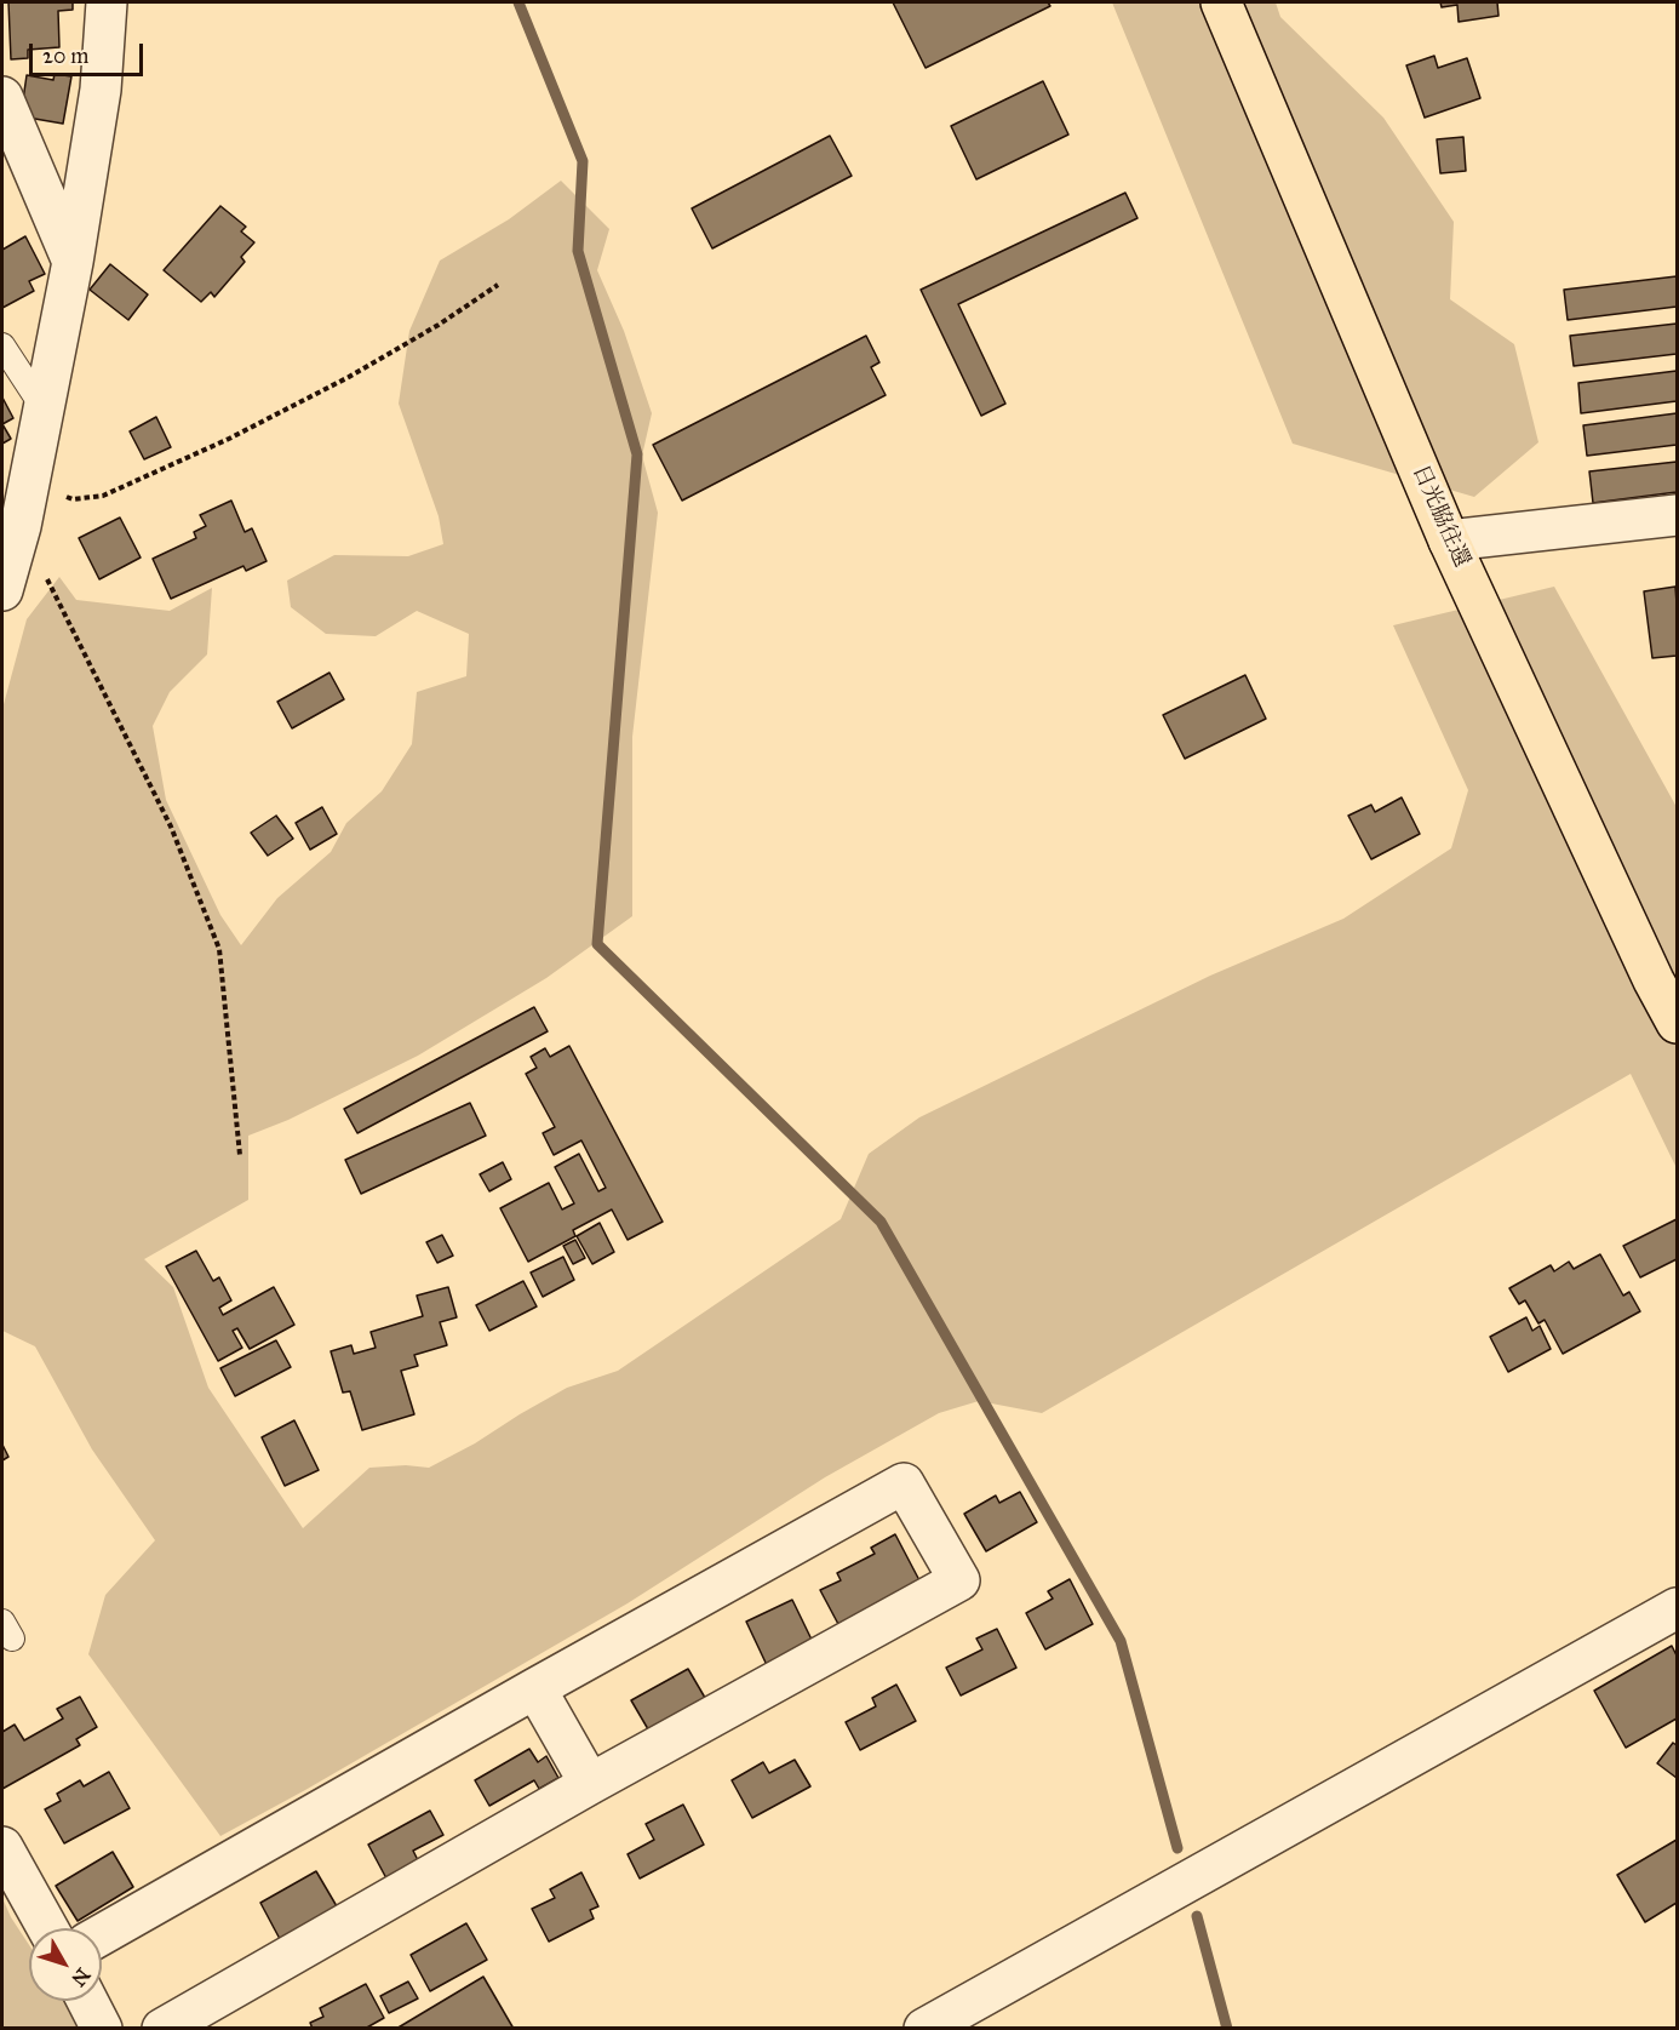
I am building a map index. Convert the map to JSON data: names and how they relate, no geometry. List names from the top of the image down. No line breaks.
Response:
{"streets":{"highway":["日光脇往還"]},"scale_bar":"20 m","north":"bottom right"}
